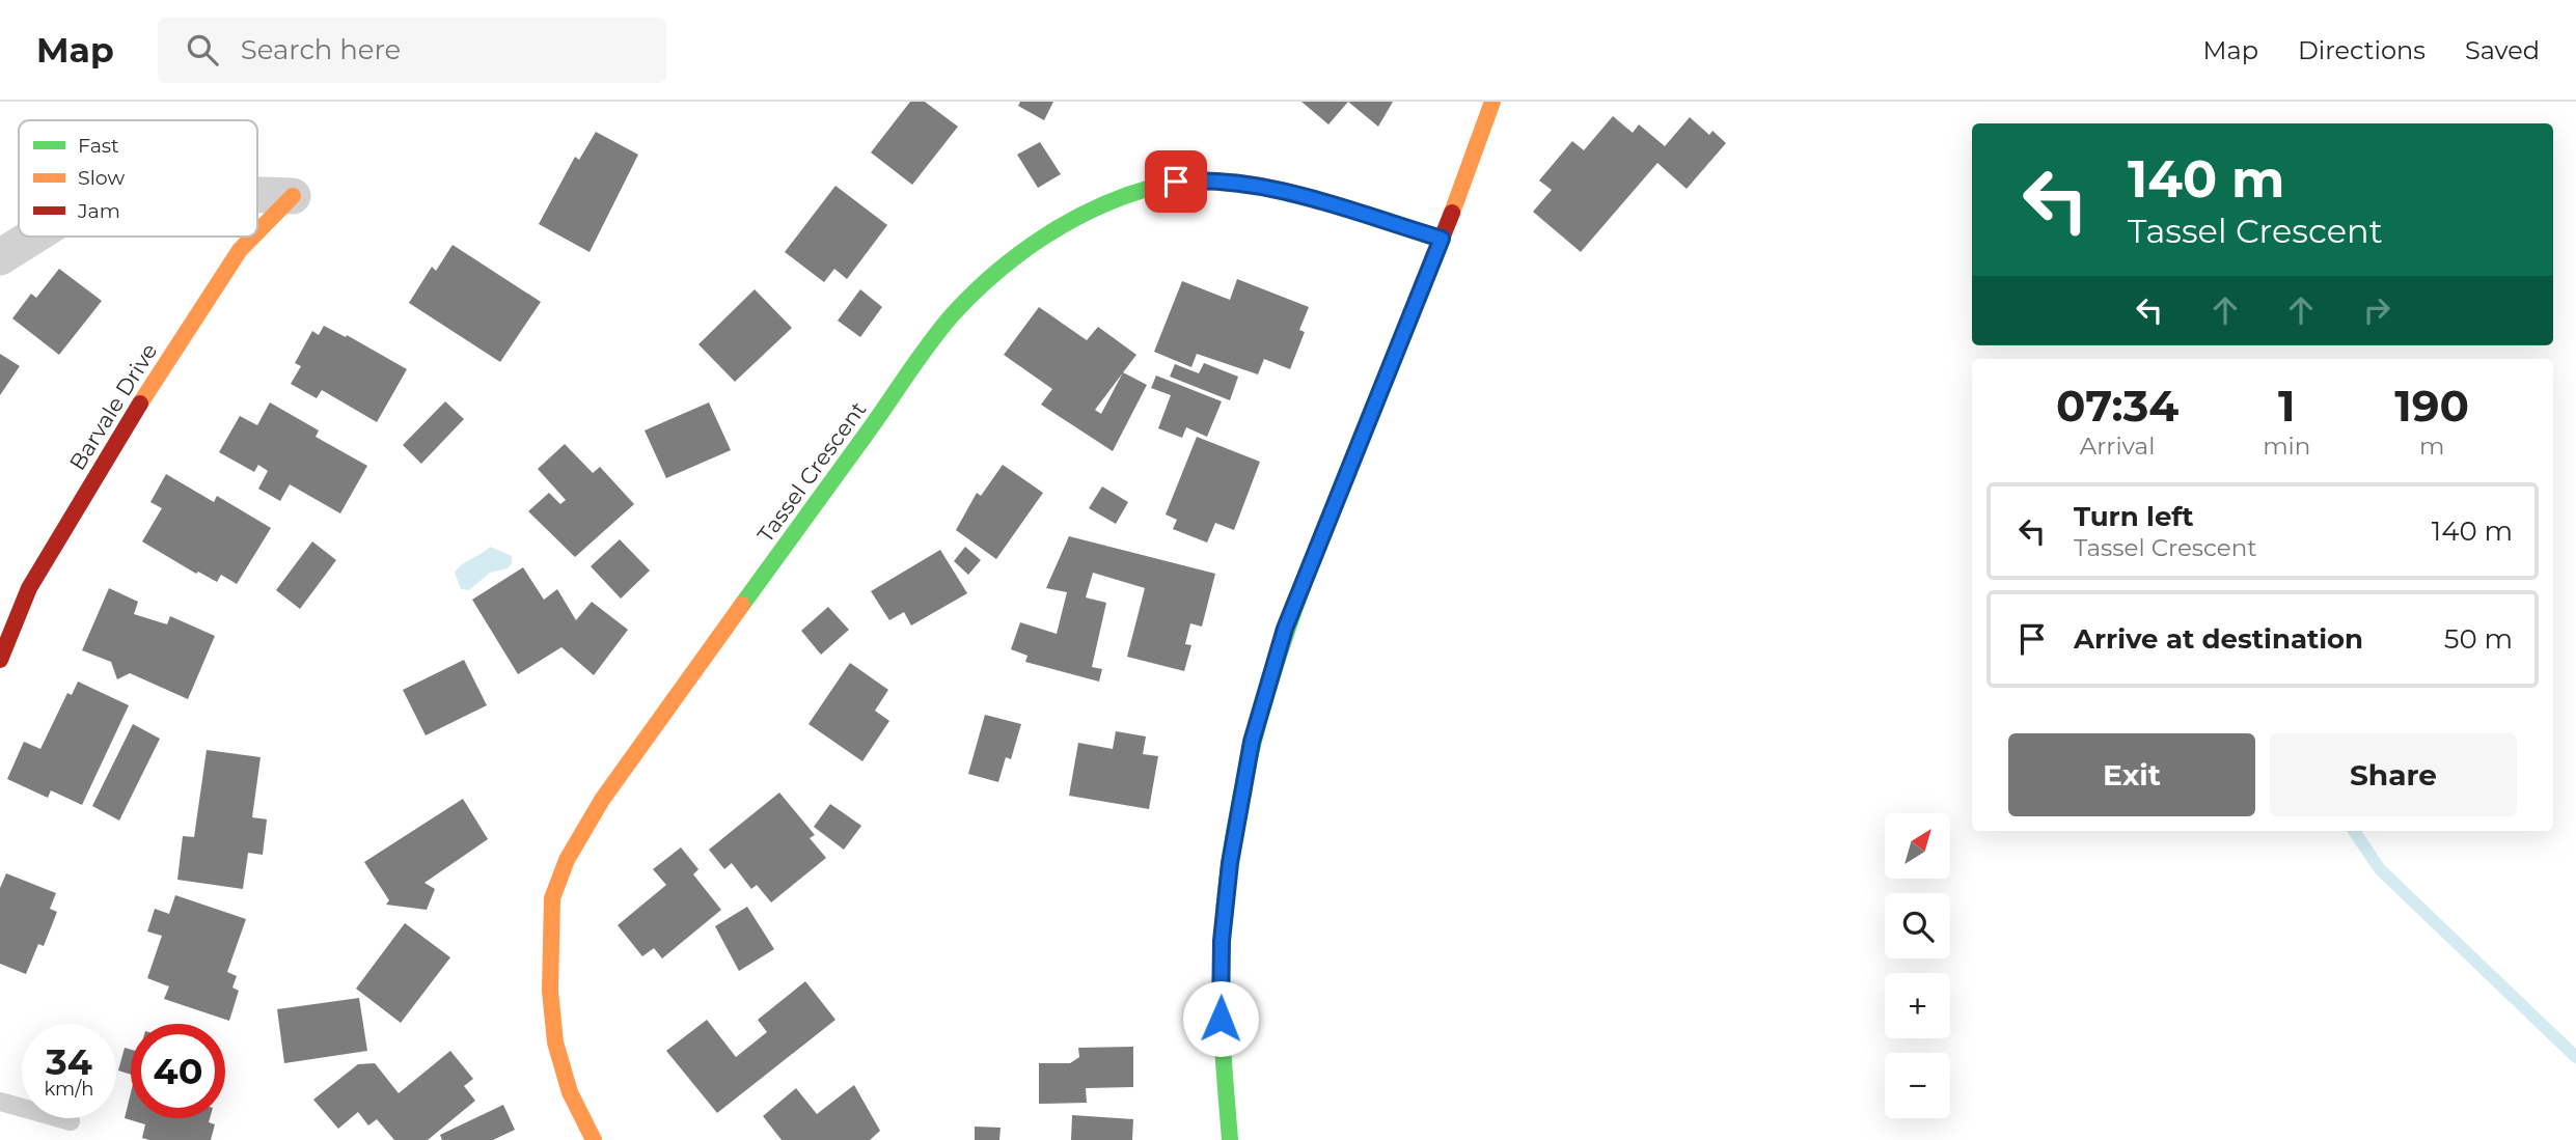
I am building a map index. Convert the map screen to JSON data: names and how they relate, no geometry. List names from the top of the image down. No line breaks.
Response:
{"streets":{"street":["Barvale Drive","Tassel Crescent"]},"legend":["Fast","Slow","Jam"],"north":"top right","page":{"header":"Map","search":"Search here","nav":["Map","Directions","Saved"],"turn":["140 m","Tassel Crescent"],"eta":["07:34","Arrival","1","min","190","m"],"list":[{"name":"Turn left","note":"Tassel Crescent","value":"140 m"},{"name":"Arrive at destination","value":"50 m"}],"buttons":["Exit","Share"],"map_buttons":["+","−"],"speed":"34 km/h","limit":"40"}}
